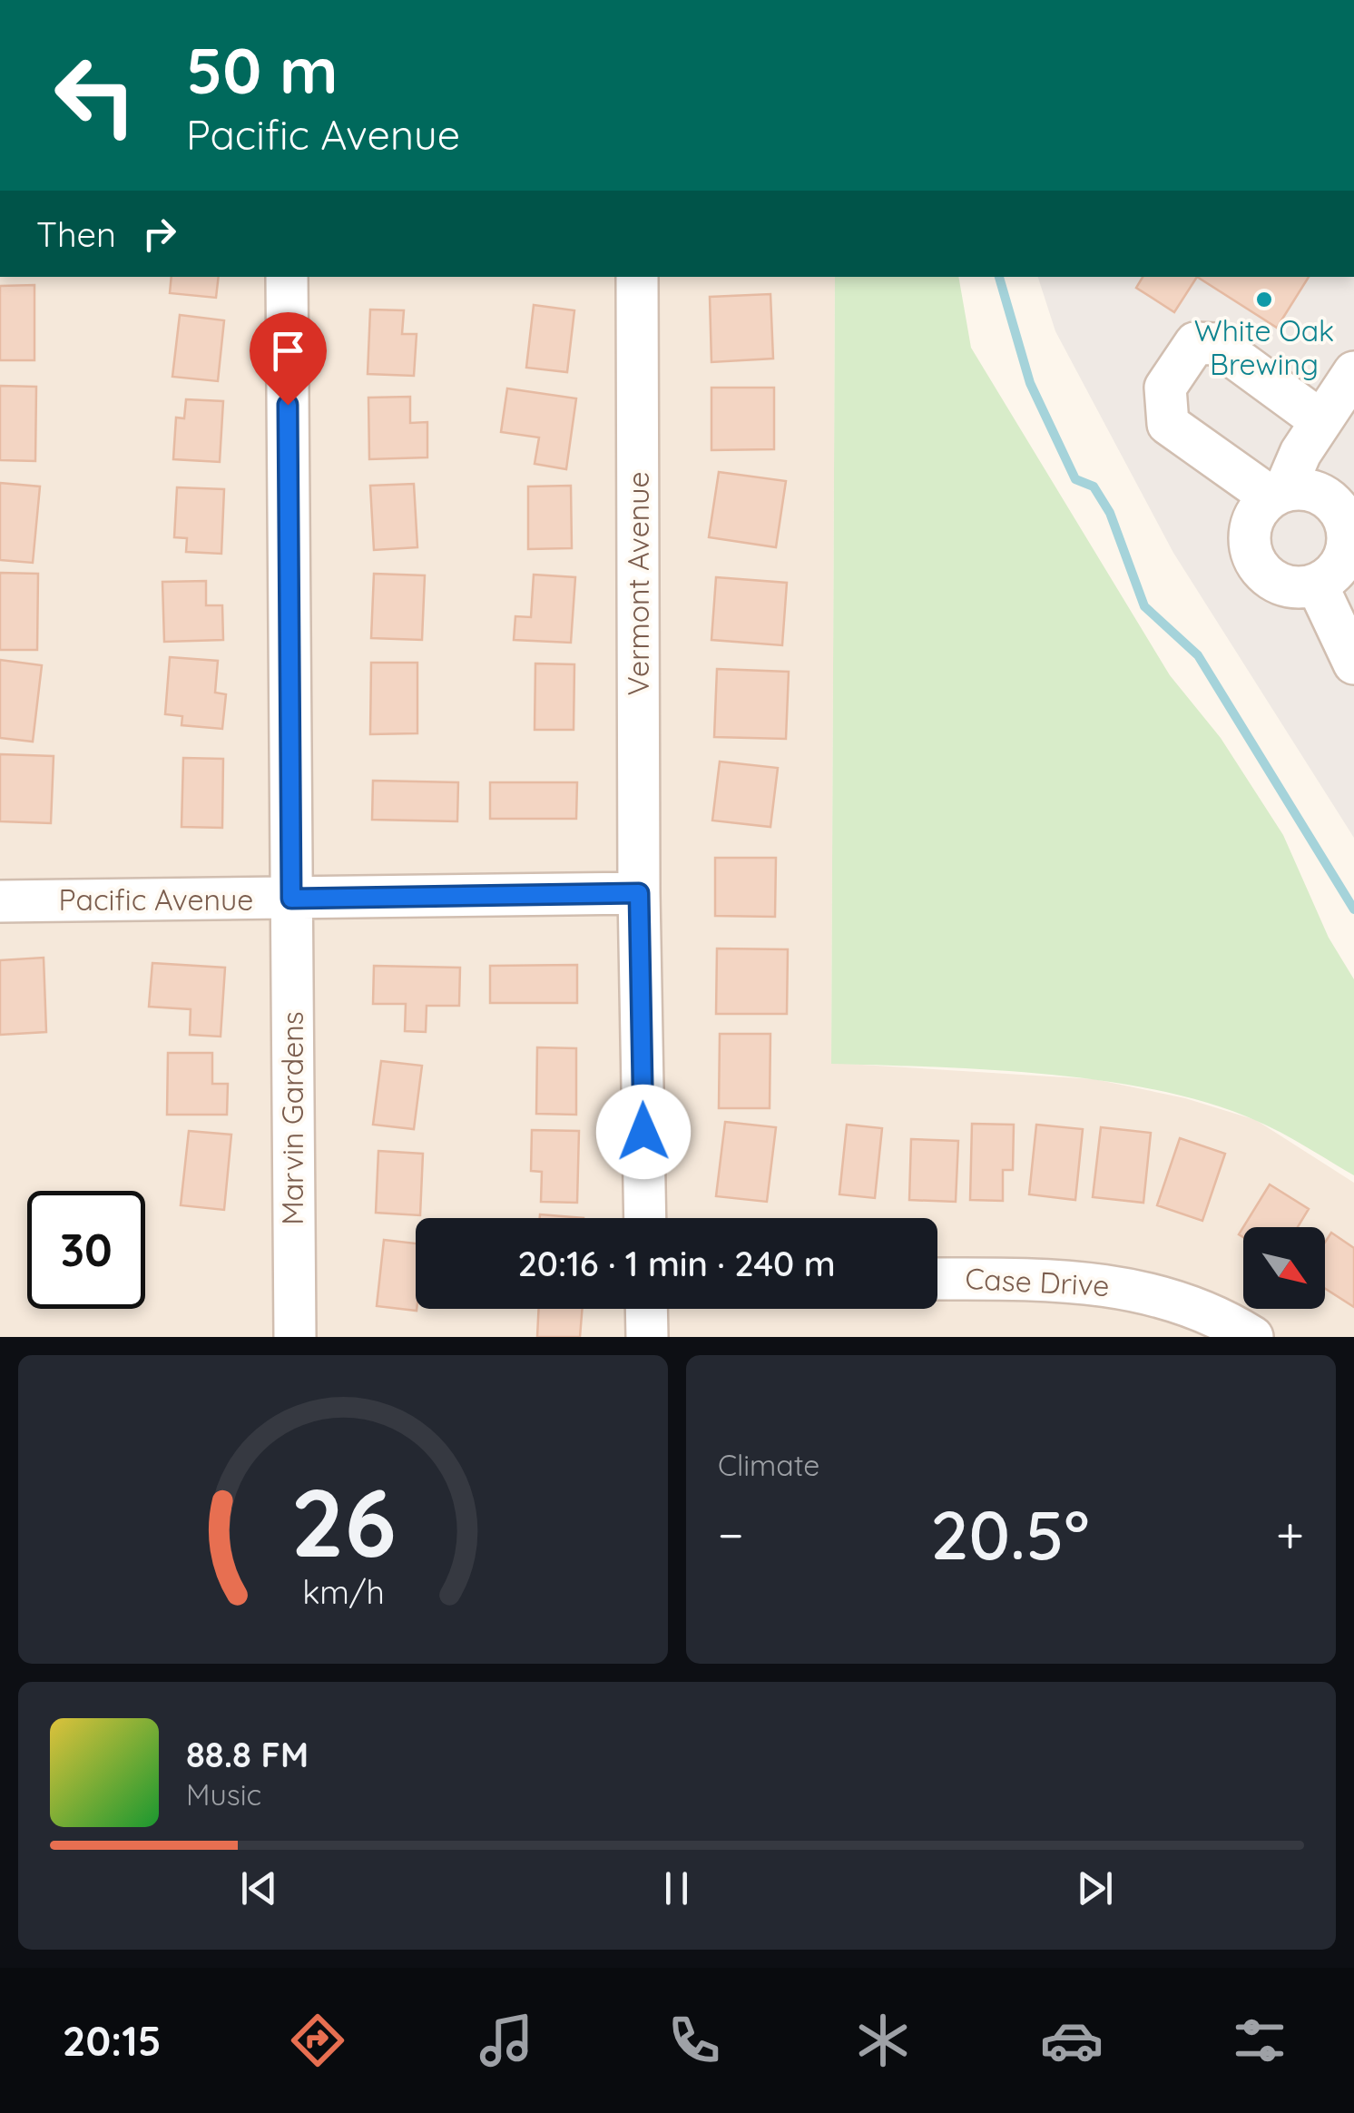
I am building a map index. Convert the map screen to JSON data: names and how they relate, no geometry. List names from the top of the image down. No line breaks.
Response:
{"streets":{"street":["Vermont Avenue","Pacific Avenue","Marvin Gardens","Case Drive"]},"crossings":[["Vermont Avenue","Pacific Avenue"],["Pacific Avenue","Marvin Gardens"]],"places":["White Oak Brewing"],"north":"bottom right","page":{"turn":["50 m","Pacific Avenue"],"then":"Then","limit":"30","trip":"20:16 · 1 min · 240 m","tile":"Climate","heat":["−","20.5°","+"],"song":["88.8 FM","Music"],"tabs":"20:15","gauge":["26","km/h"]}}
